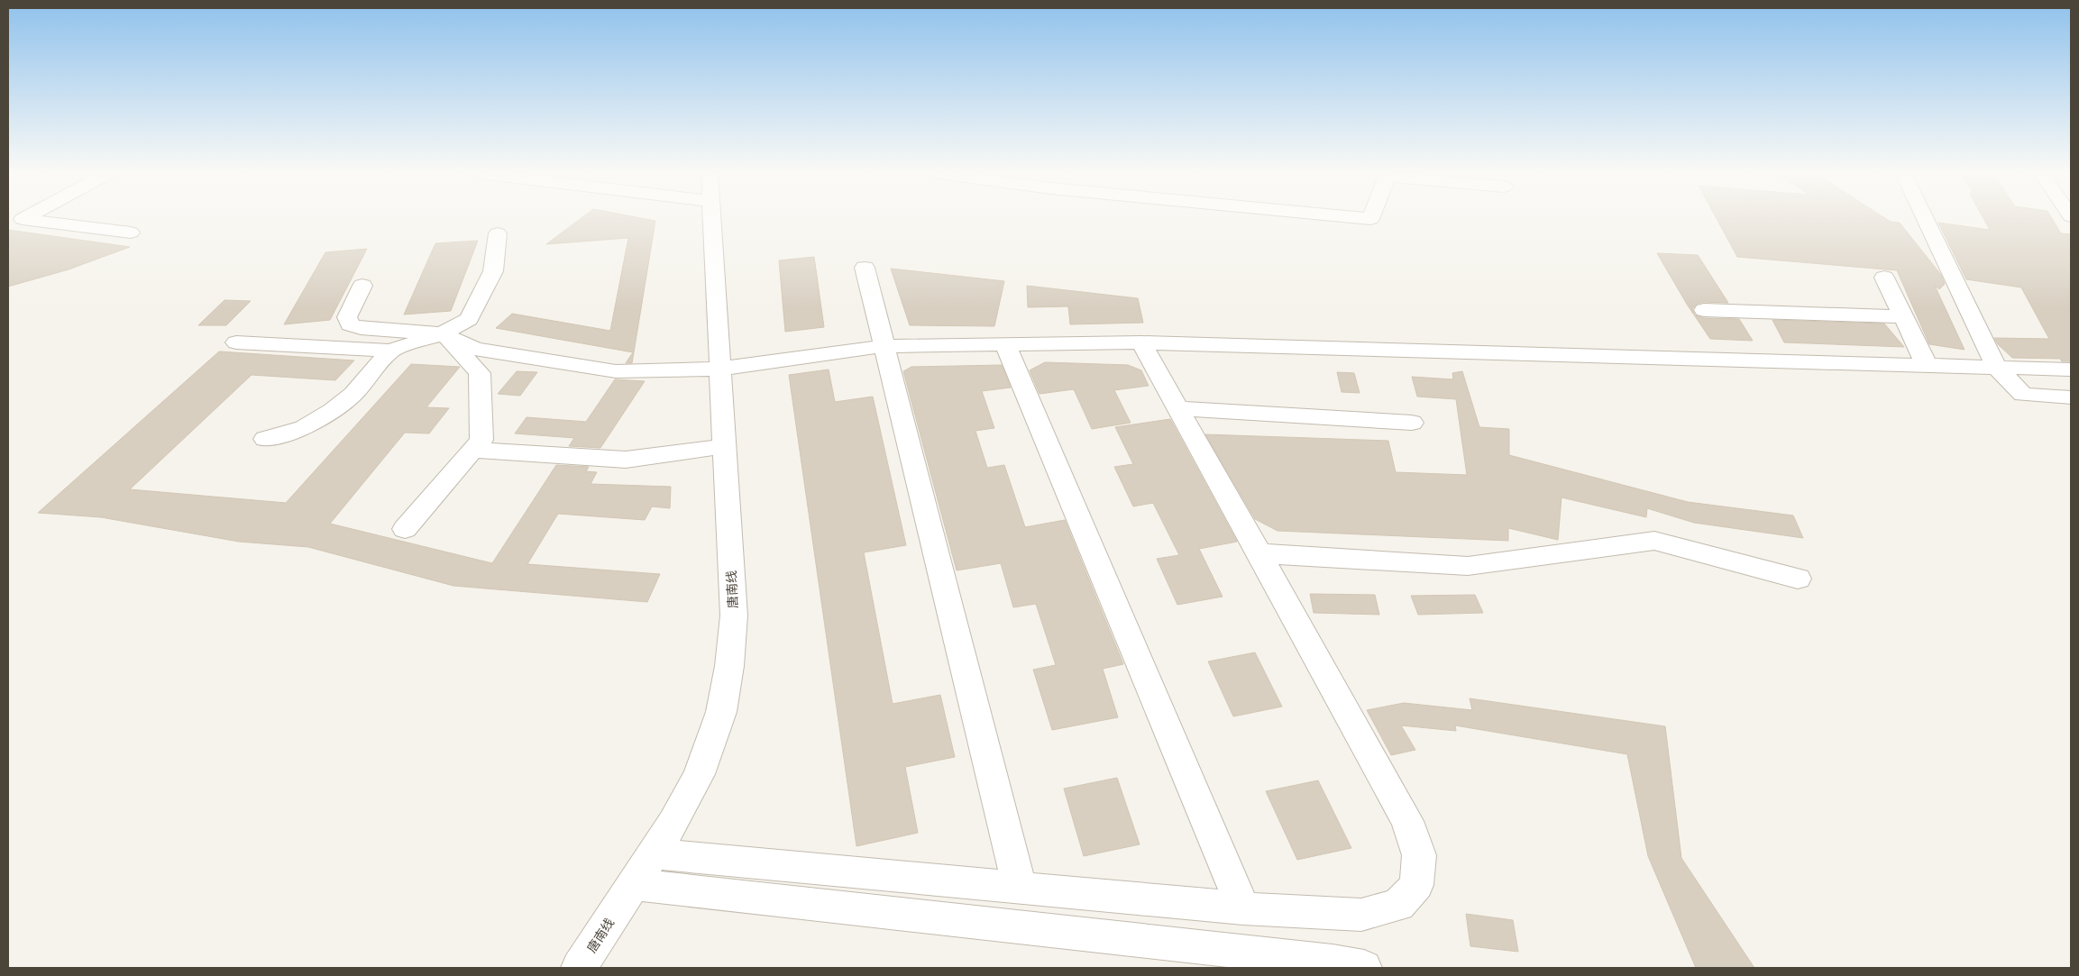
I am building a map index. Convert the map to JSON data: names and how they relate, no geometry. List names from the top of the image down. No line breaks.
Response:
{"streets":{"street":["唐南线"]}}
